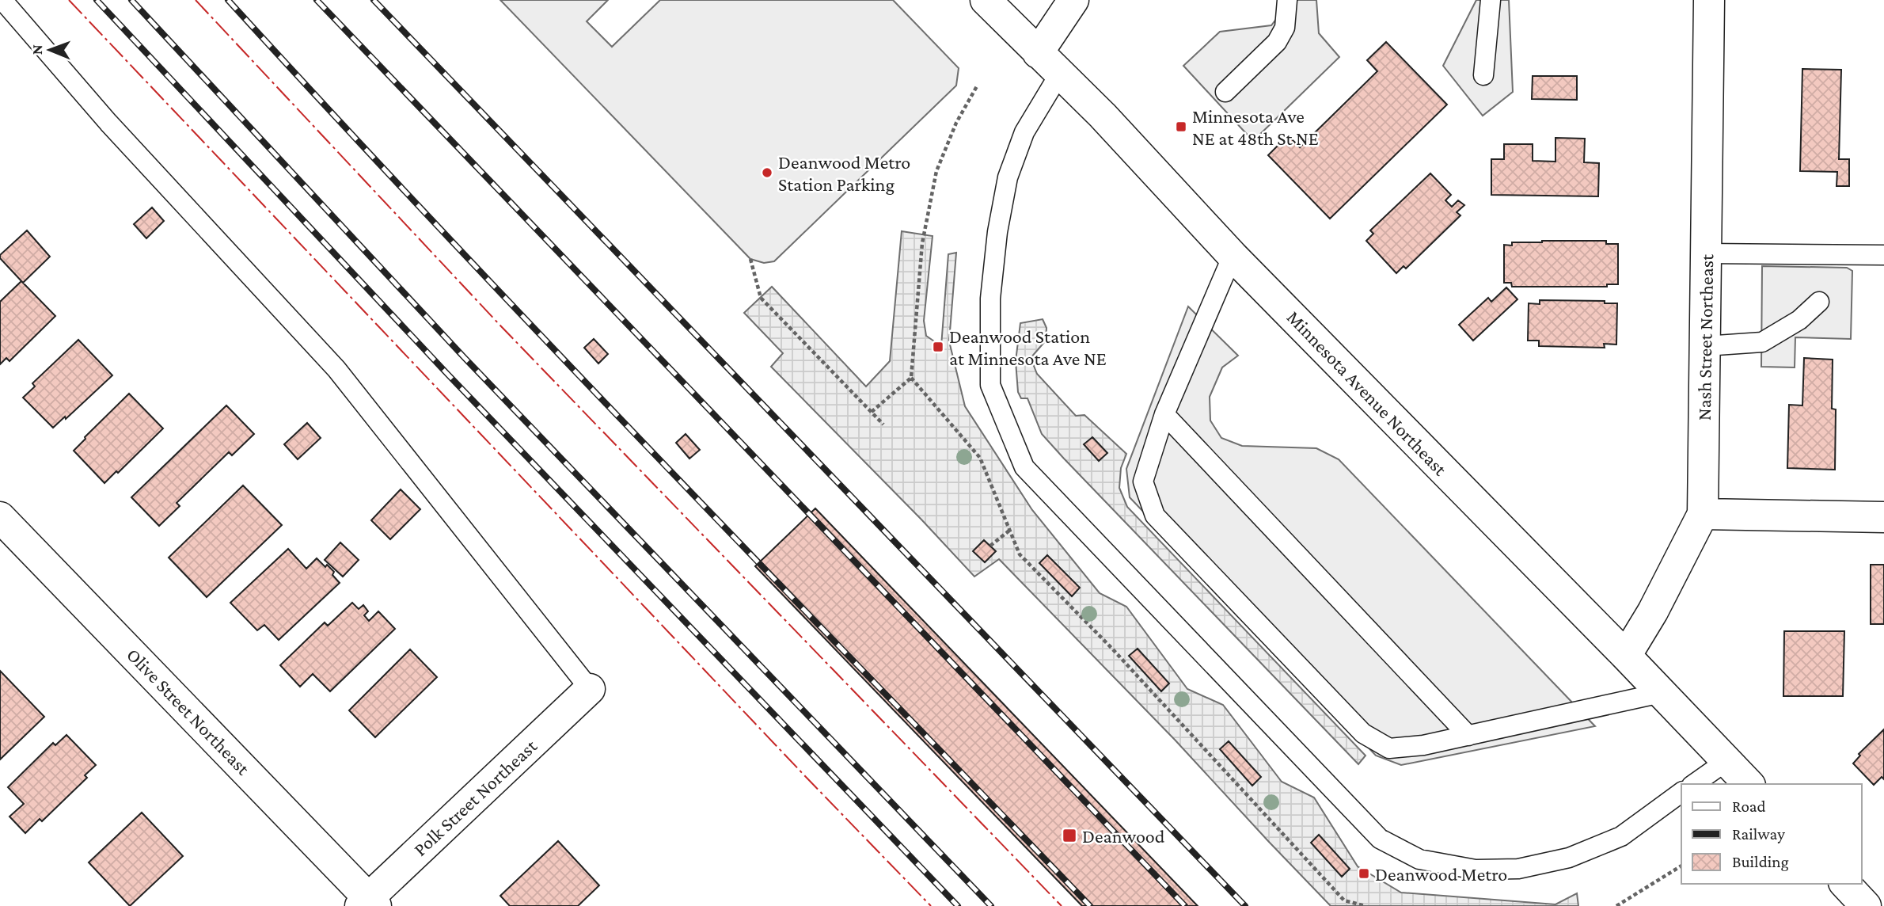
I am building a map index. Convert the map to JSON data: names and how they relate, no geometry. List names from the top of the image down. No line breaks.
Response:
{"streets":{"street":["Nash Street Northeast","Minnesota Avenue Northeast","Olive Street Northeast","Polk Street Northeast"]},"crossings":[["Nash Street Northeast","Minnesota Avenue Northeast"],["Olive Street Northeast","Polk Street Northeast"]],"places":{"transit":["Minnesota Ave NE at 48th St NE","Deanwood Station at Minnesota Ave NE","Deanwood","Deanwood Metro"],"other":["Deanwood Metro Station Parking"]},"legend":["Road","Railway","Building"],"north":"left"}
